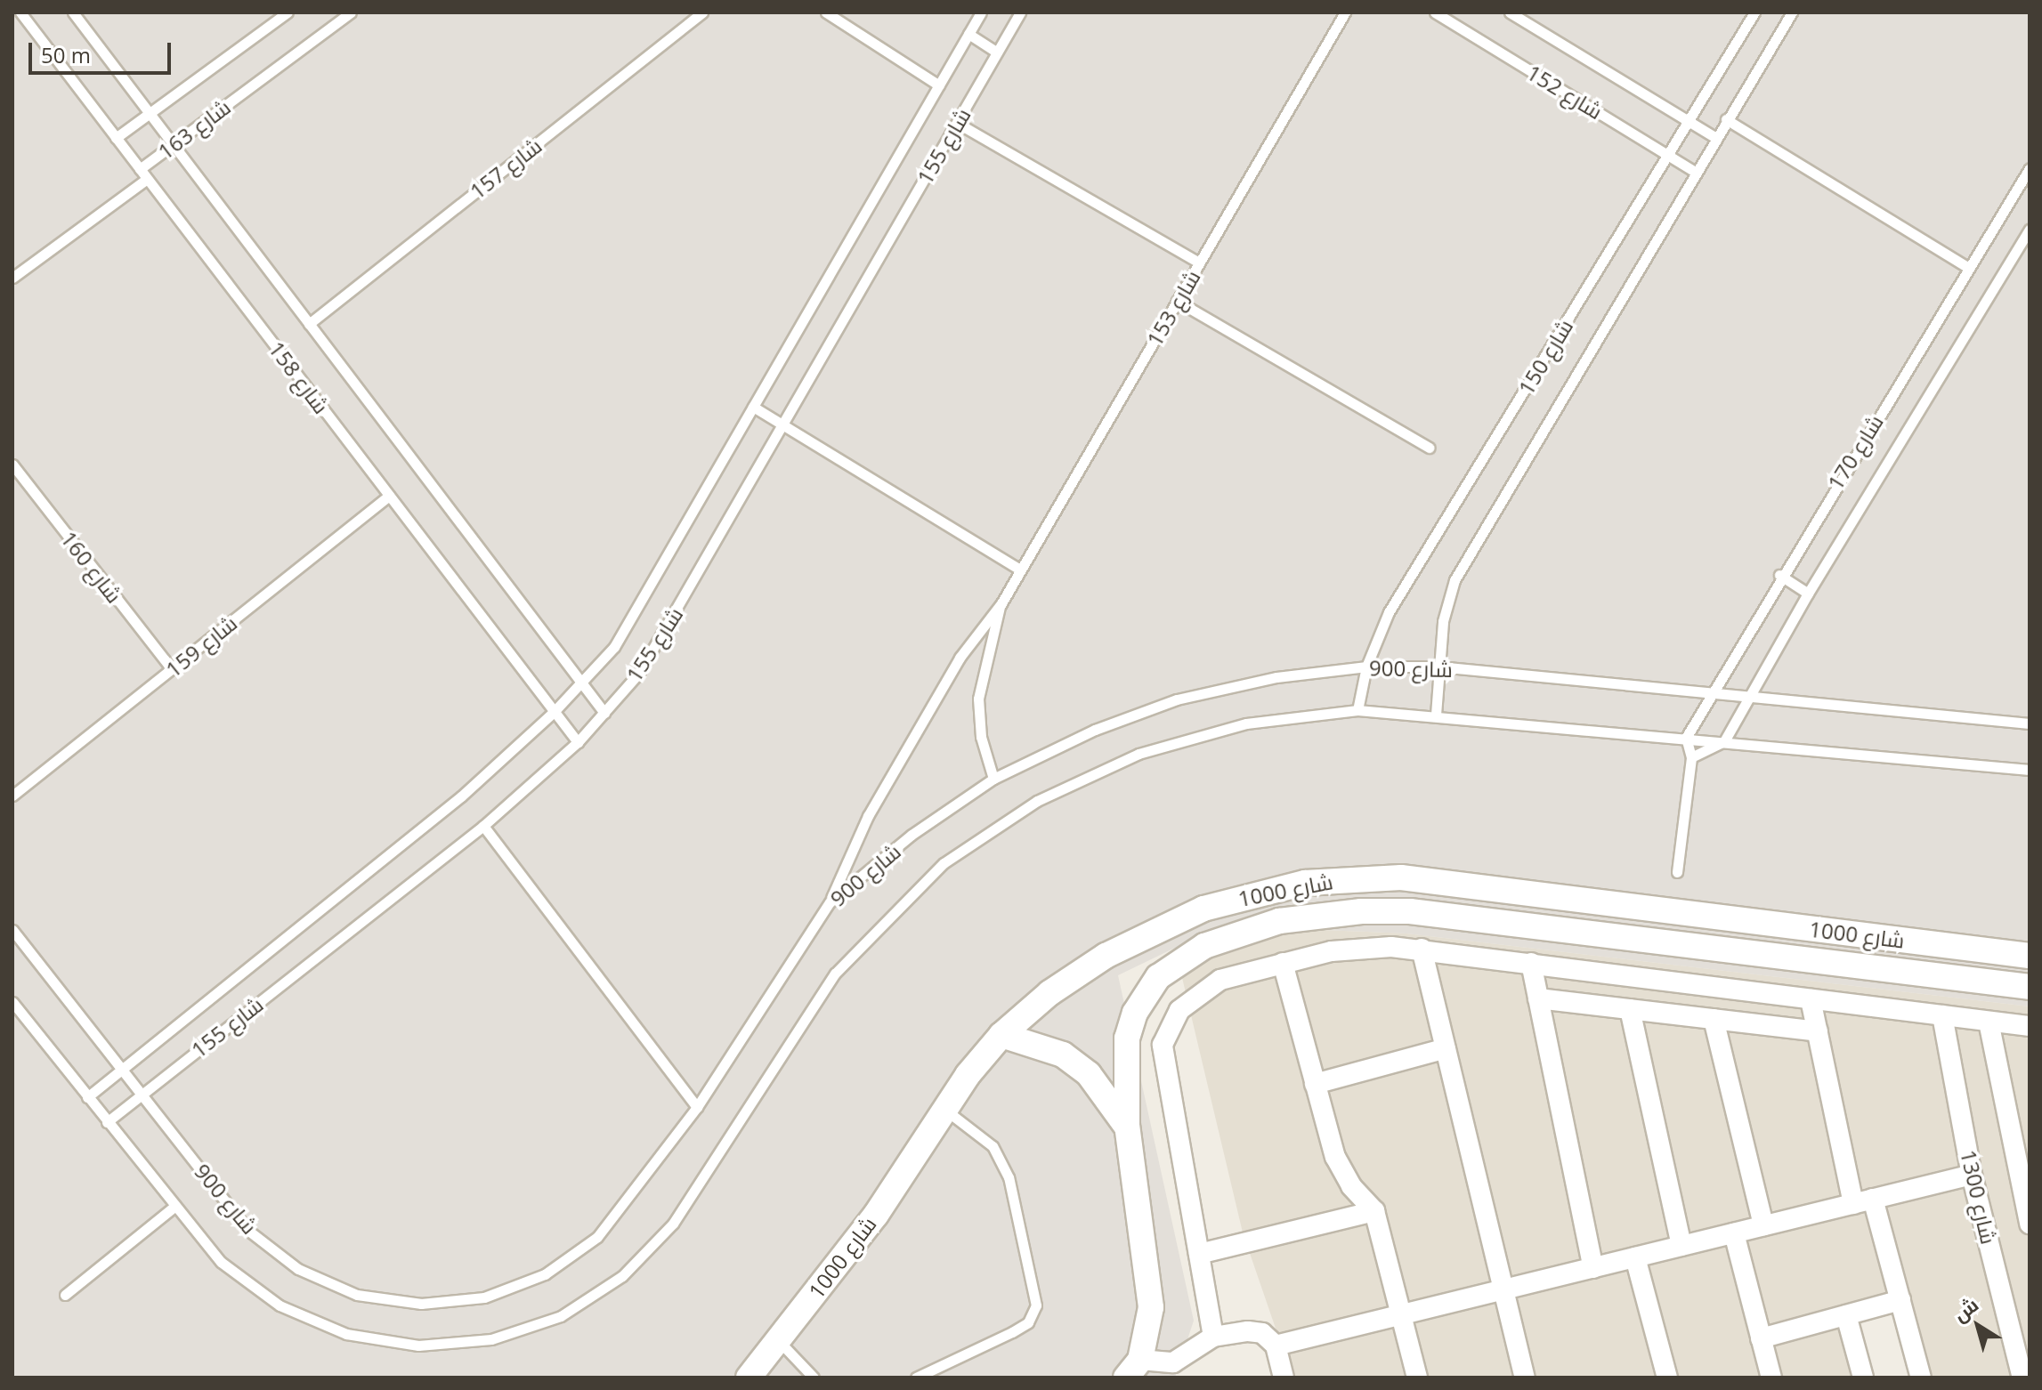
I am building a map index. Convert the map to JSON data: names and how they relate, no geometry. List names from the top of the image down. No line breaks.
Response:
{"streets":{"street":["شارع 1000","شارع 1300"],"lane":["شارع 152","شارع 163","شارع 155","شارع 157","شارع 153","شارع 150","شارع 158","شارع 170","شارع 160","شارع 159","شارع 900"]},"crossings":[["شارع 152","شارع 150"],["شارع 163","شارع 158"],["شارع 155","شارع 158"],["شارع 155","شارع 900"],["شارع 157","شارع 158"],["شارع 150","شارع 900"],["شارع 158","شارع 159"],["شارع 170","شارع 900"],["شارع 160","شارع 159"]],"scale_bar":"50 m","north":"top left"}
